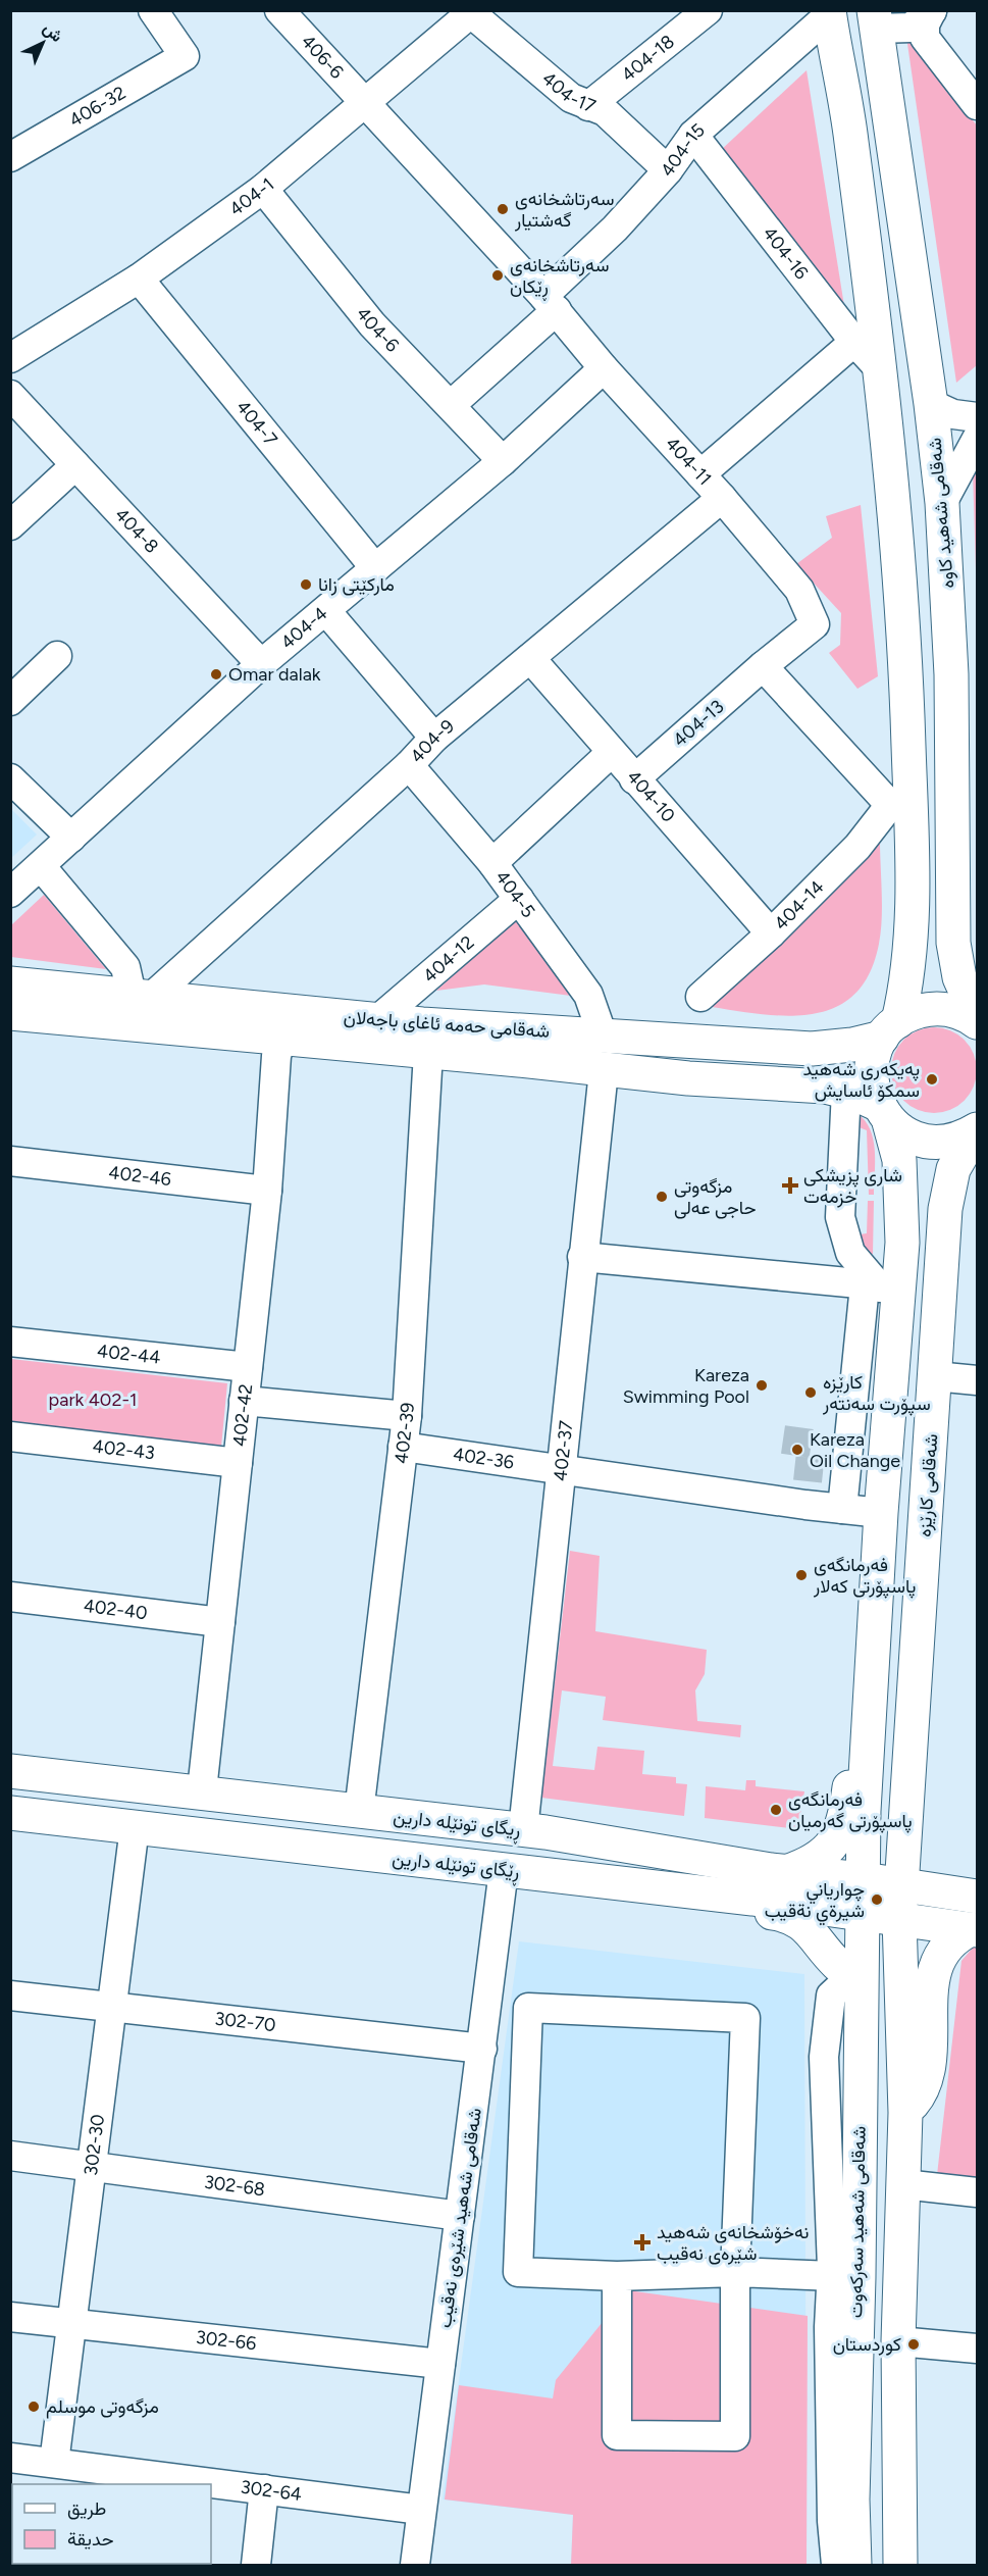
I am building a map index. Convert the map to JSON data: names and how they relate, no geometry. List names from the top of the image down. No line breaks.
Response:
{"streets":{"main road":["شەقامی شەهید کاوە","شەقامی حەمە ئاغای باجەلان","شەقامی کارێزە","ڕیگای تونێلە دارین","ڕێگای تونێلە دارین","شەقامی شەهید سەرکەوت"],"street":["406-6","404-18","404-17","406-32","404-15","404-1","404-16","404-6","404-7","404-11","404-8","404-4","404-13","404-9","404-10","404-5","404-14","404-12","402-46","402-44","402-42","402-39","402-43","402-37","402-36","402-40","302-70","302-30","302-68","شەقامی شەهید شێرەی نەقیب","302-66","302-64"]},"crossings":[["406-6","404-1"],["406-6","404-11"],["404-18","404-17"],["404-17","404-15"],["404-17","404-1"],["404-15","404-16"],["404-15","404-6"],["404-15","404-11"],["404-1","404-6"],["404-1","404-7"],["404-1","404-11"],["404-6","404-4"],["404-7","404-4"],["404-11","404-4"],["404-11","404-13"],["404-11","404-9"],["404-8","404-4"],["404-13","404-10"],["404-9","404-10"],["404-9","404-5"],["404-9","شەقامی حەمە ئاغای باجەلان"],["404-10","404-14"],["404-5","404-12"],["404-5","شەقامی حەمە ئاغای باجەلان"],["404-12","شەقامی حەمە ئاغای باجەلان"],["شەقامی حەمە ئاغای باجەلان","402-42"],["شەقامی حەمە ئاغای باجەلان","402-39"],["شەقامی حەمە ئاغای باجەلان","402-37"],["شەقامی حەمە ئاغای باجەلان","شەقامی کارێزە"],["402-46","402-42"],["402-44","402-42"],["402-42","402-43"],["402-42","402-40"],["402-42","ڕیگای تونێلە دارین"],["402-39","402-36"],["402-39","ڕیگای تونێلە دارین"],["402-37","402-36"],["402-37","ڕیگای تونێلە دارین"],["شەقامی کارێزە","ڕیگای تونێلە دارین"],["ڕیگای تونێلە دارین","شەقامی شەهید سەرکەوت"],["ڕێگای تونێلە دارین","302-30"],["ڕێگای تونێلە دارین","شەقامی شەهید شێرەی نەقیب"],["ڕێگای تونێلە دارین","شەقامی شەهید سەرکەوت"],["302-70","302-30"],["302-70","شەقامی شەهید شێرەی نەقیب"],["302-30","302-68"],["302-30","302-66"],["302-30","302-64"],["302-68","شەقامی شەهید شێرەی نەقیب"],["شەقامی شەهید شێرەی نەقیب","302-66"],["شەقامی شەهید شێرەی نەقیب","302-64"]],"parks":["park 402-1"],"places":{"other":["سەرتاشخانەی گەشتیار","سەرتاشخانەی ڕێکان","مارکێتی زانا","Omar dalak","پەیکەری شەهید سمکۆ ئاسایش","مزگەوتی حاجی عەلی","Kareza Swimming Pool","کارێزە سپۆرت سەنتەر","Kareza Oil Change","فەرمانگەی پاسپۆرتی کەلار","فەرمانگەی پاسپۆرتی گەرمیان","چوارياني شيرةي نةقيب","كوردستان","مزگەوتی موسلم"],"health":["شاری پزیشکی خزمەت","نەخۆشخانەی شەهید شێرەی نەقیب"]},"legend":["طريق","حديقة"],"north":"top right"}
